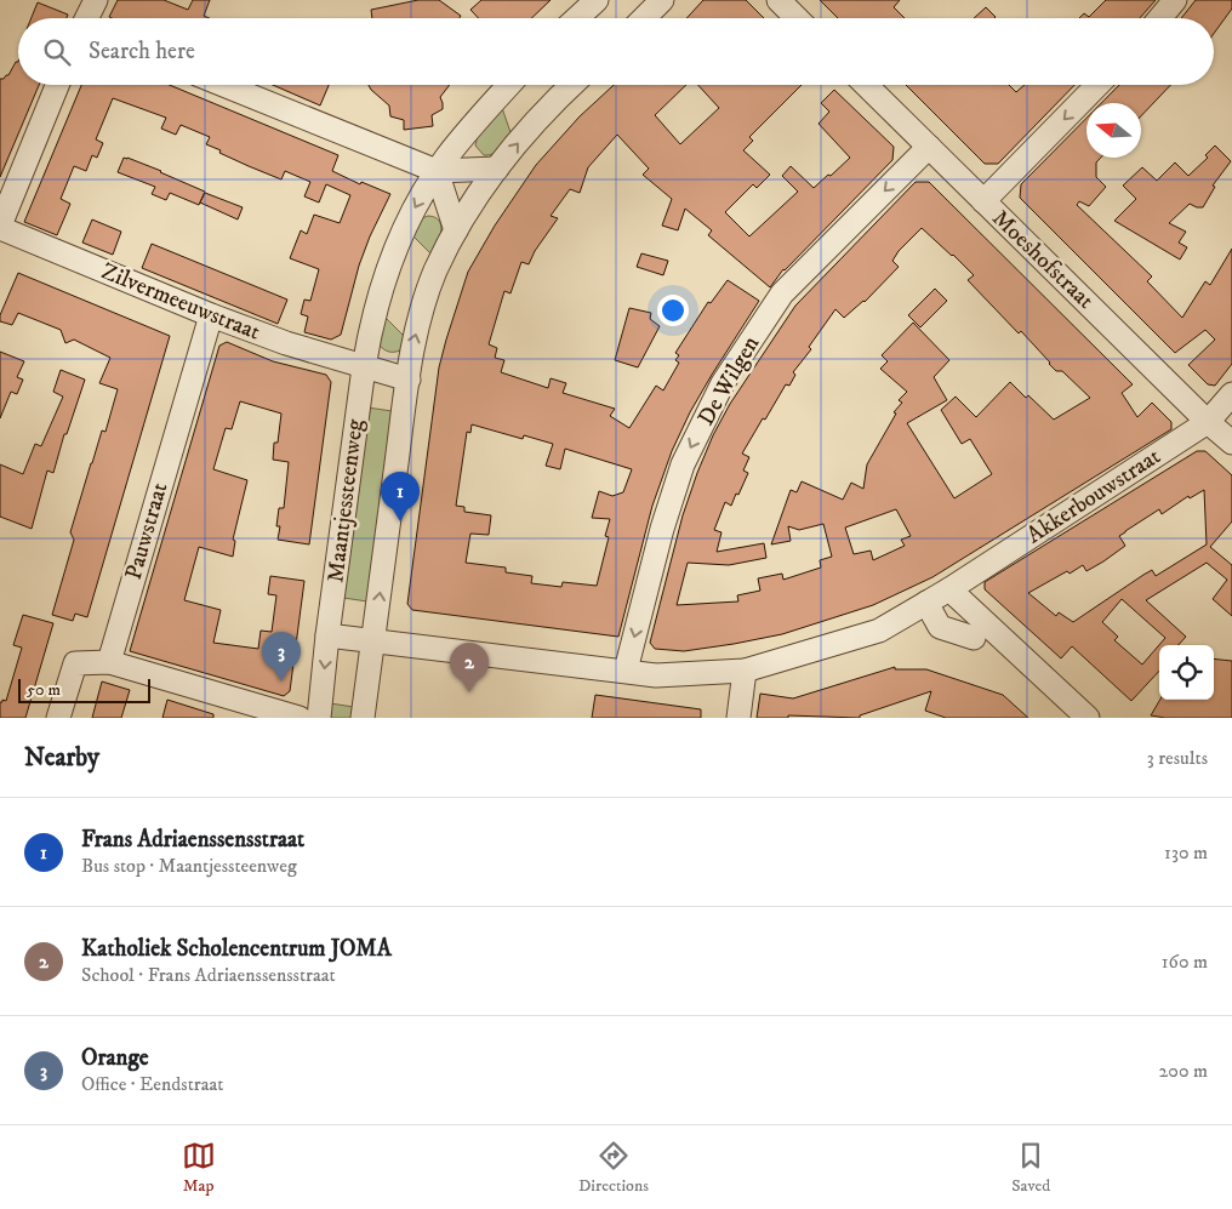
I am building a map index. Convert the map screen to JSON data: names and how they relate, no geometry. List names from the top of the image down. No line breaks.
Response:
{"streets":{"street":["Moeshofstraat","Zilvermeeuwstraat","De Wilgen","Akkerbouwstraat","Maantjessteenweg","Pauwstraat"]},"crossings":[["Moeshofstraat","De Wilgen"],["Moeshofstraat","Akkerbouwstraat"],["Zilvermeeuwstraat","Maantjessteenweg"],["Zilvermeeuwstraat","Pauwstraat"],["De Wilgen","Akkerbouwstraat"],["Akkerbouwstraat","Maantjessteenweg"]],"one_way":["De Wilgen"],"scale_bar":"50 m","north":"left","page":{"search":"Search here","pins":["1","3","2"],"scale":"50 m","heading":["Nearby","3 results"],"list":[{"mark":"1","name":"Frans Adriaenssensstraat","note":"Bus stop · Maantjessteenweg","value":"130 m"},{"mark":"2","name":"Katholiek Scholencentrum JOMA","note":"School · Frans Adriaenssensstraat","value":"160 m"},{"mark":"3","name":"Orange","note":"Office · Eendstraat","value":"200 m"}],"nav":["Map","Directions","Saved"]}}
